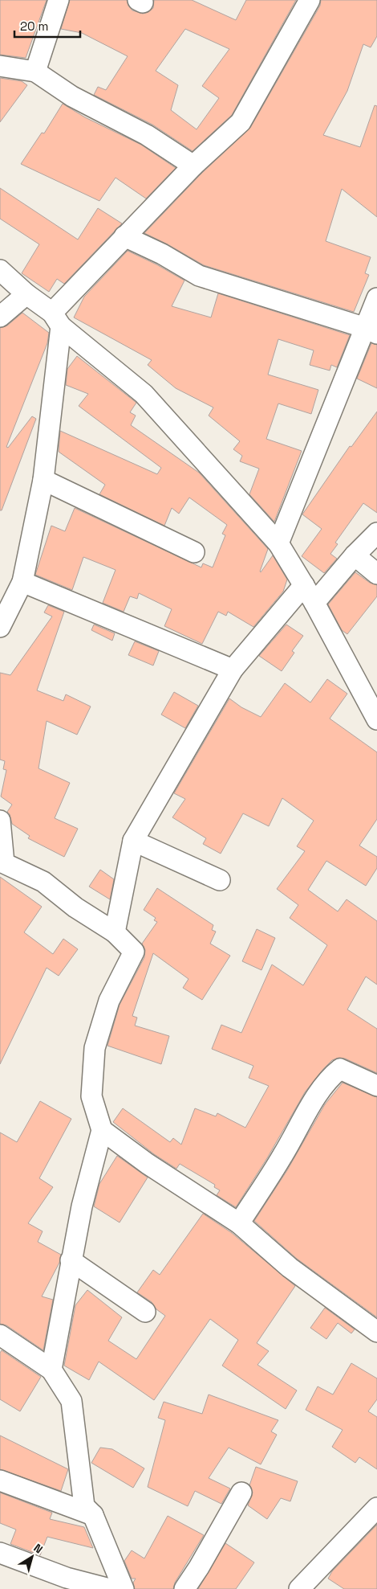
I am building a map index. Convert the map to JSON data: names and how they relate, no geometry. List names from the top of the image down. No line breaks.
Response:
{"scale_bar":"20 m","north":"top right"}
